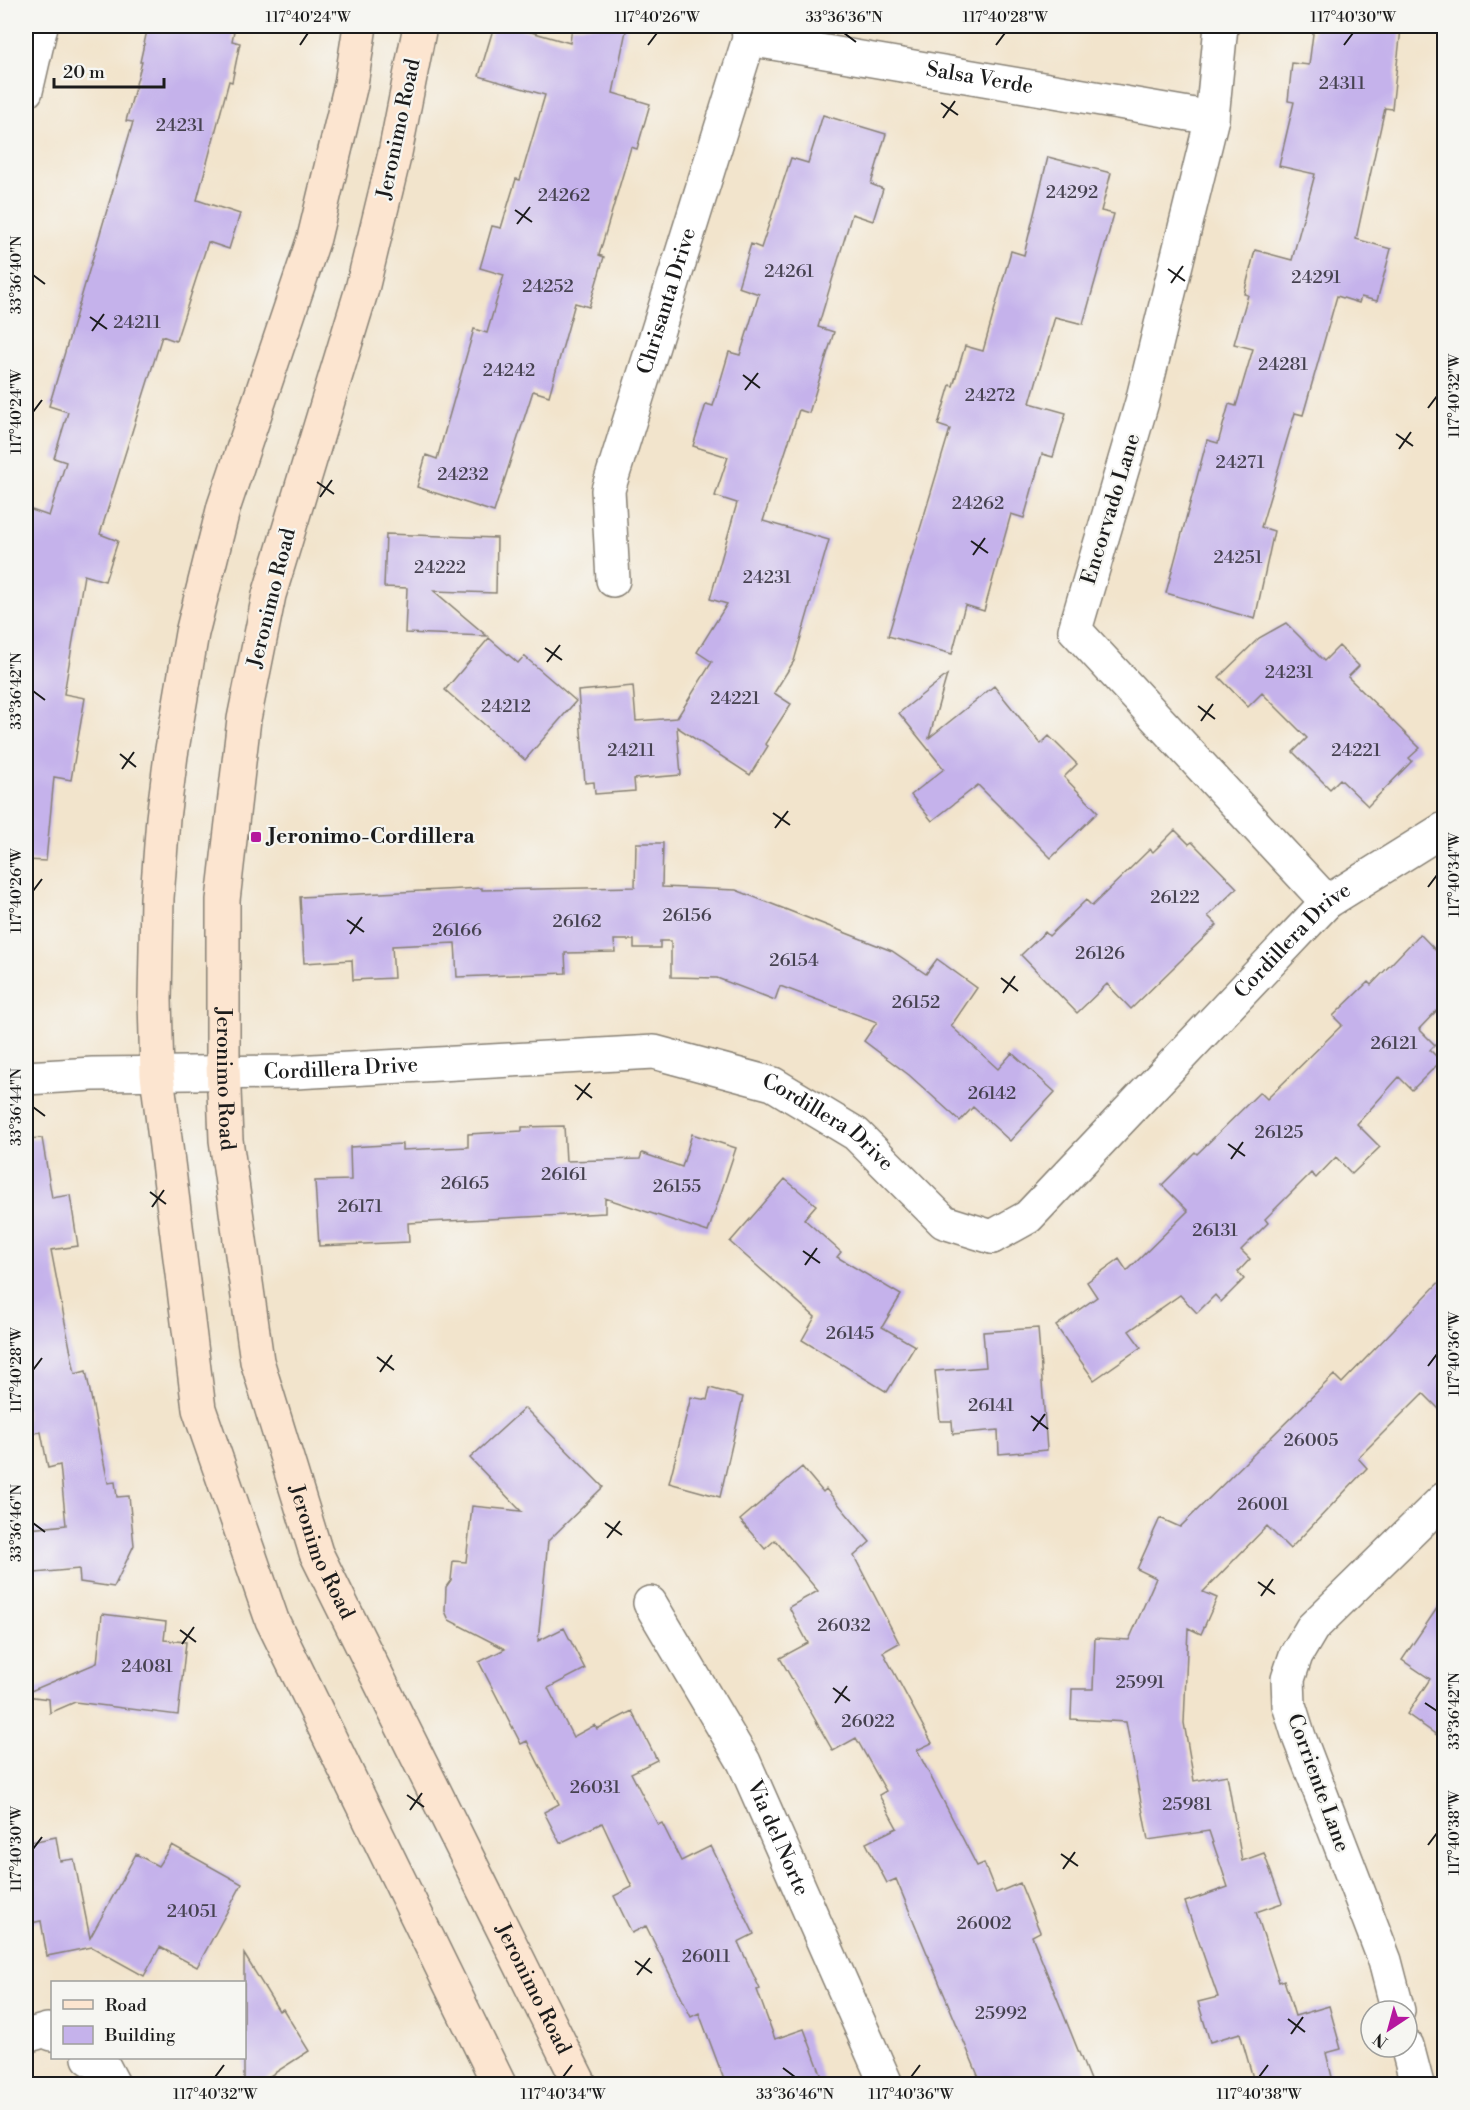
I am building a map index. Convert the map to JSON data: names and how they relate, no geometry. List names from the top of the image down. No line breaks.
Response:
{"streets":{"main road":["Jeronimo Road"],"street":["Salsa Verde","Chrisanta Drive","Encorvado Lane","Cordillera Drive","Corriente Lane","Via del Norte"]},"crossings":[["Salsa Verde","Chrisanta Drive"],["Salsa Verde","Encorvado Lane"],["Jeronimo Road","Cordillera Drive"],["Encorvado Lane","Cordillera Drive"]],"places":{"transit":["Jeronimo-Cordillera"]},"house_numbers":["24311","24231","24292","24262","24261","24291","24252","24211","24281","24242","24272","24271","24232","24262","24251","24222","24231","24231","24221","24212","24211","24221","26122","26156","26162","26166","26126","26154","26152","26121","26142","26125","26161","26165","26155","26171","26131","26145","26141","26005","26001","26032","24081","25991","26022","26031","25981","24051","26002","26011","25992"],"legend":["Road","Building"],"scale_bar":"20 m","north":"bottom left","coordinates":["117°40'24\"W","117°40'26\"W","33°36'36\"N","117°40'28\"W","117°40'30\"W","33°36'40\"N","117°40'32\"W","33°36'42\"N","117°40'34\"W","33°36'44\"N","117°40'36\"W","33°36'46\"N","117°40'38\"W"]}
